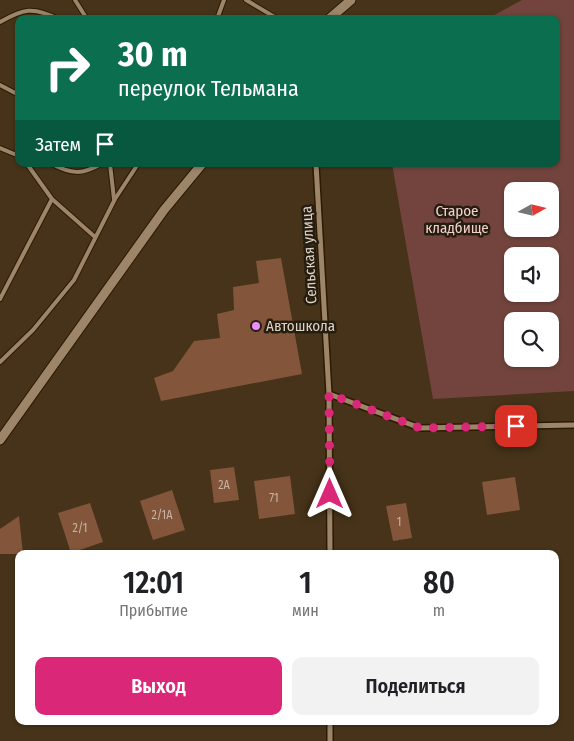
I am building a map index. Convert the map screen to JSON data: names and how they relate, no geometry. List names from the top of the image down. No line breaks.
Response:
{"streets":{"street":["Сельская улица"]},"parks":["Старое кладбище"],"places":["Автошкола"],"house_numbers":["2А","71","2/1А","1","2/1"],"north":"right","page":{"turn":["30 m","переулок Тельмана"],"then":"Затем","eta":["12:01","Прибытие","1","мин","80","m"],"buttons":["Выход","Поделиться"]}}
